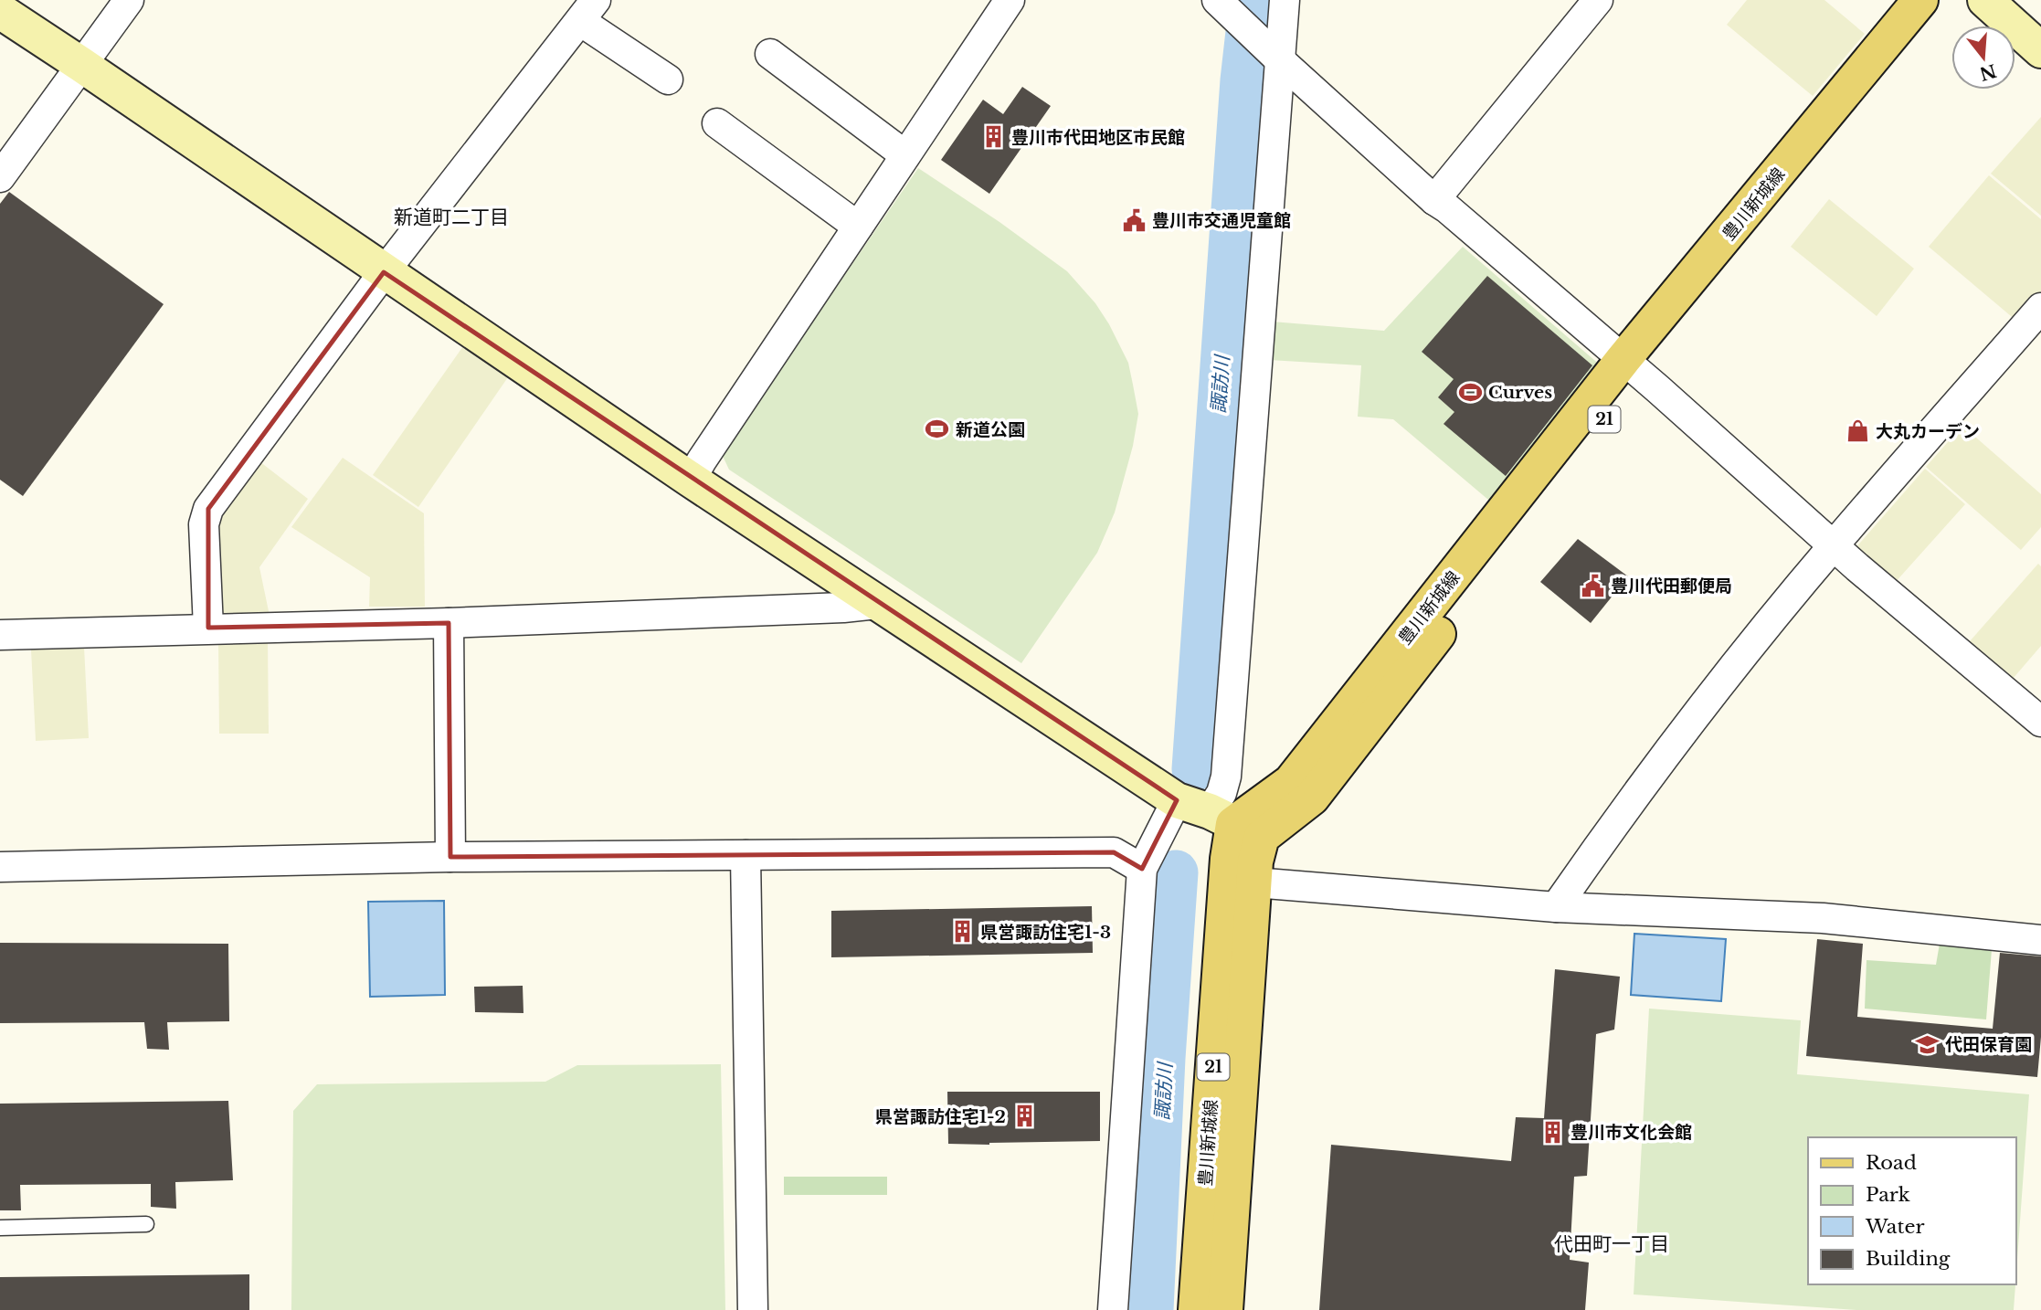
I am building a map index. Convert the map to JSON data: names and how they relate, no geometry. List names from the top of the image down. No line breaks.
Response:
{"streets":{"main road":["豊川新城線","21"]},"districts":["新道町二丁目","代田町一丁目"],"water":["諏訪川"],"places":{"building":["豊川市代田地区市民館","県営諏訪住宅1-3","県営諏訪住宅1-2","豊川市文化会館"],"public building":["豊川市交通児童館","豊川代田郵便局"],"sports":["Curves","新道公園"],"shop":["大丸カーデン"],"school or university":["代田保育園"]},"legend":["Road","Park","Water","Building"],"north":"bottom"}
